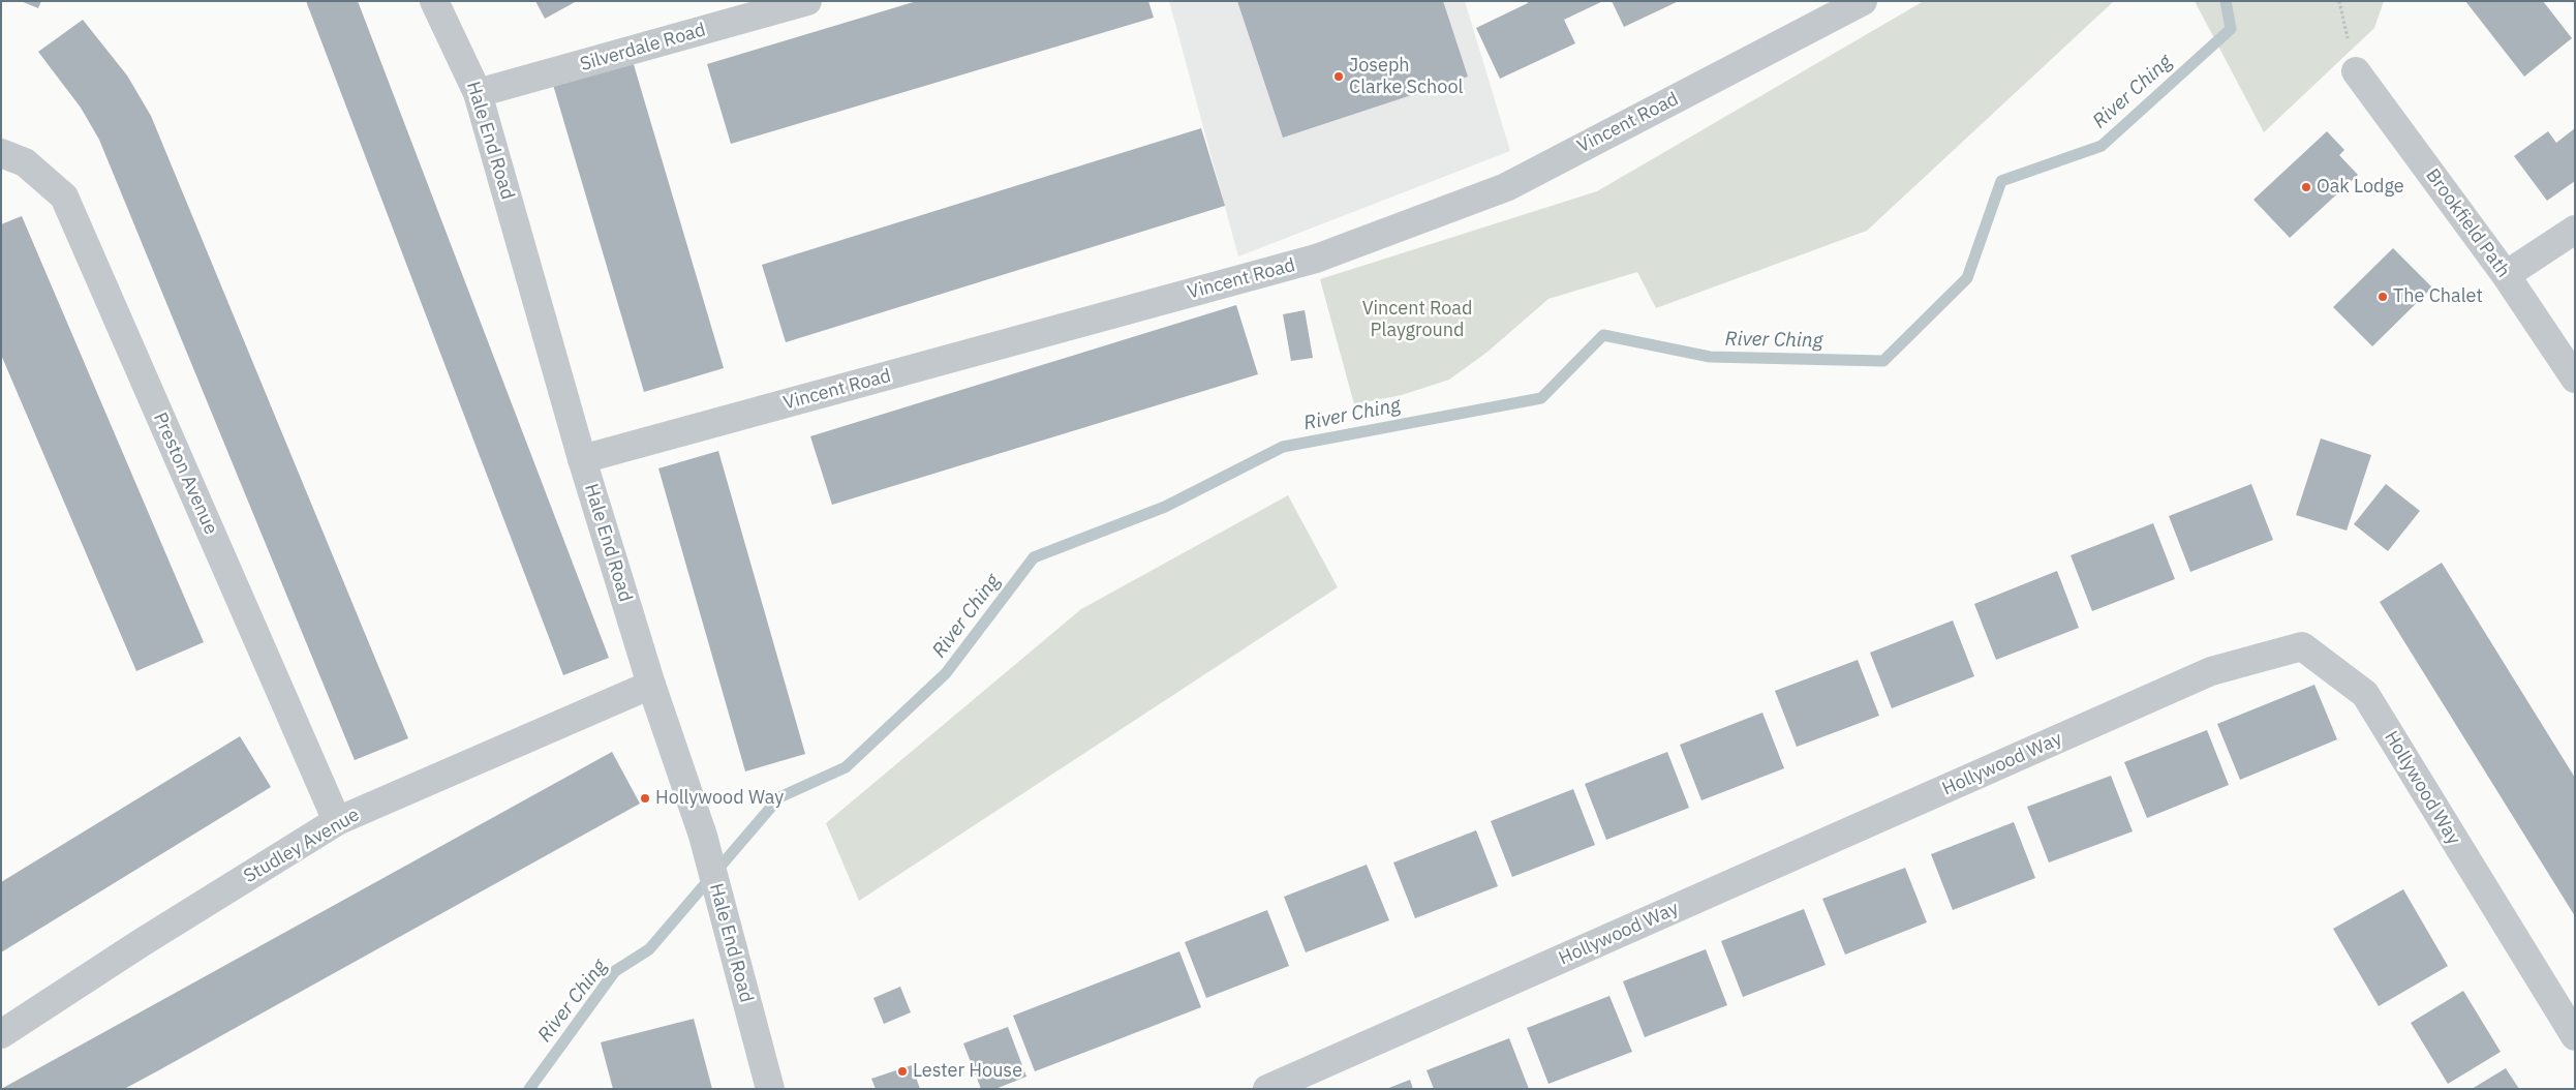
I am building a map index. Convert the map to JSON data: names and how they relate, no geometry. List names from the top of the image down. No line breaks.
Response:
{"streets":{"street":["Silverdale Road","Vincent Road","Hale End Road","Brookfield Path","Preston Avenue","Hollywood Way","Studley Avenue"]},"crossings":[["Silverdale Road","Hale End Road"],["Vincent Road","Hale End Road"],["Hale End Road","Studley Avenue"],["Preston Avenue","Studley Avenue"]],"water":["River Ching"],"parks":["Vincent Road Playground"],"places":["Joseph Clarke School","Oak Lodge","The Chalet","Hollywood Way","Lester House"]}
